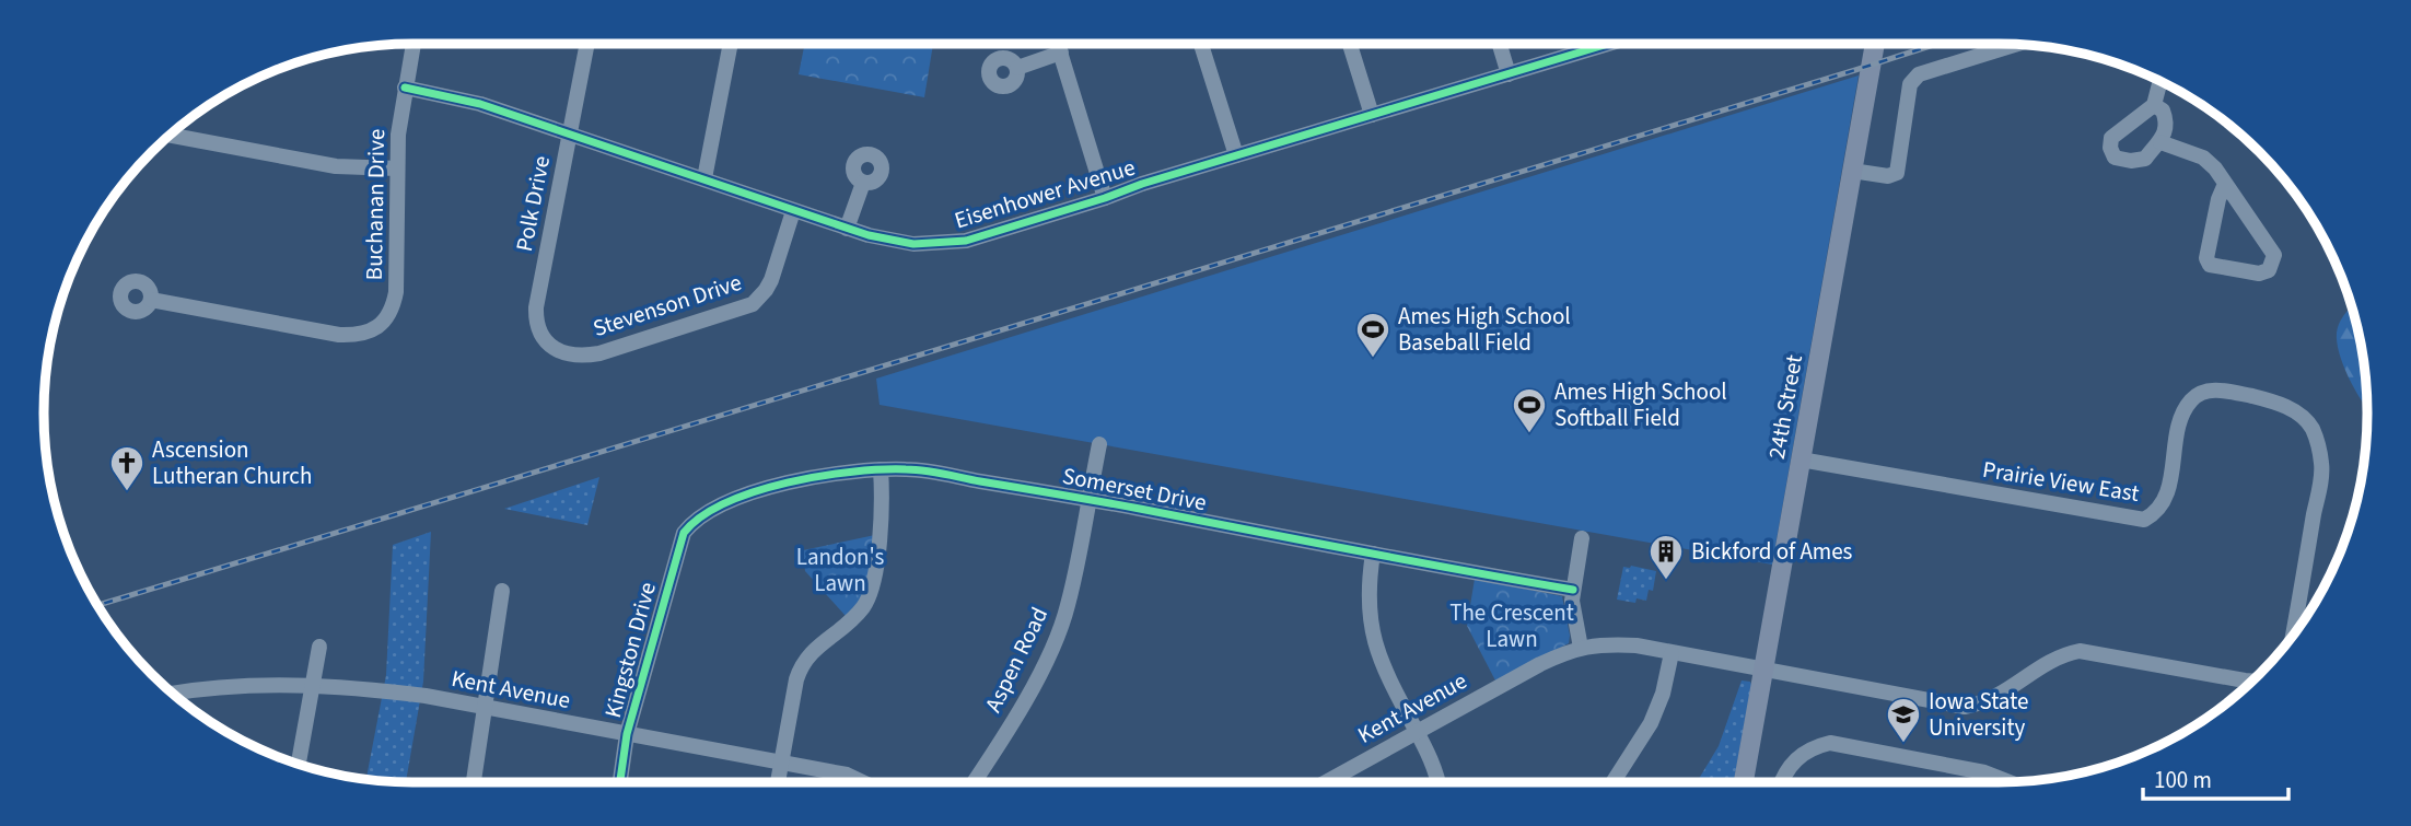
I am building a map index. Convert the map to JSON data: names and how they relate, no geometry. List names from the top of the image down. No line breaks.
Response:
{"streets":{"main road":["24th Street"],"street":["Eisenhower Avenue","Polk Drive","Buchanan Drive","Stevenson Drive","Prairie View East","Somerset Drive","Kingston Drive","Aspen Road","Kent Avenue"]},"crossings":[["Eisenhower Avenue","Polk Drive"],["Eisenhower Avenue","Buchanan Drive"],["Eisenhower Avenue","Stevenson Drive"],["Polk Drive","Stevenson Drive"],["24th Street","Prairie View East"],["24th Street","Kent Avenue"],["Somerset Drive","Kingston Drive"],["Somerset Drive","Aspen Road"],["Kingston Drive","Kent Avenue"]],"parks":["Landon's Lawn","The Crescent Lawn"],"places":{"sports":["Ames High School Baseball Field","Ames High School Softball Field"],"church":["Ascension Lutheran Church"],"building":["Bickford of Ames"],"school or university":["Iowa State University"]},"scale_bar":"100 m"}
